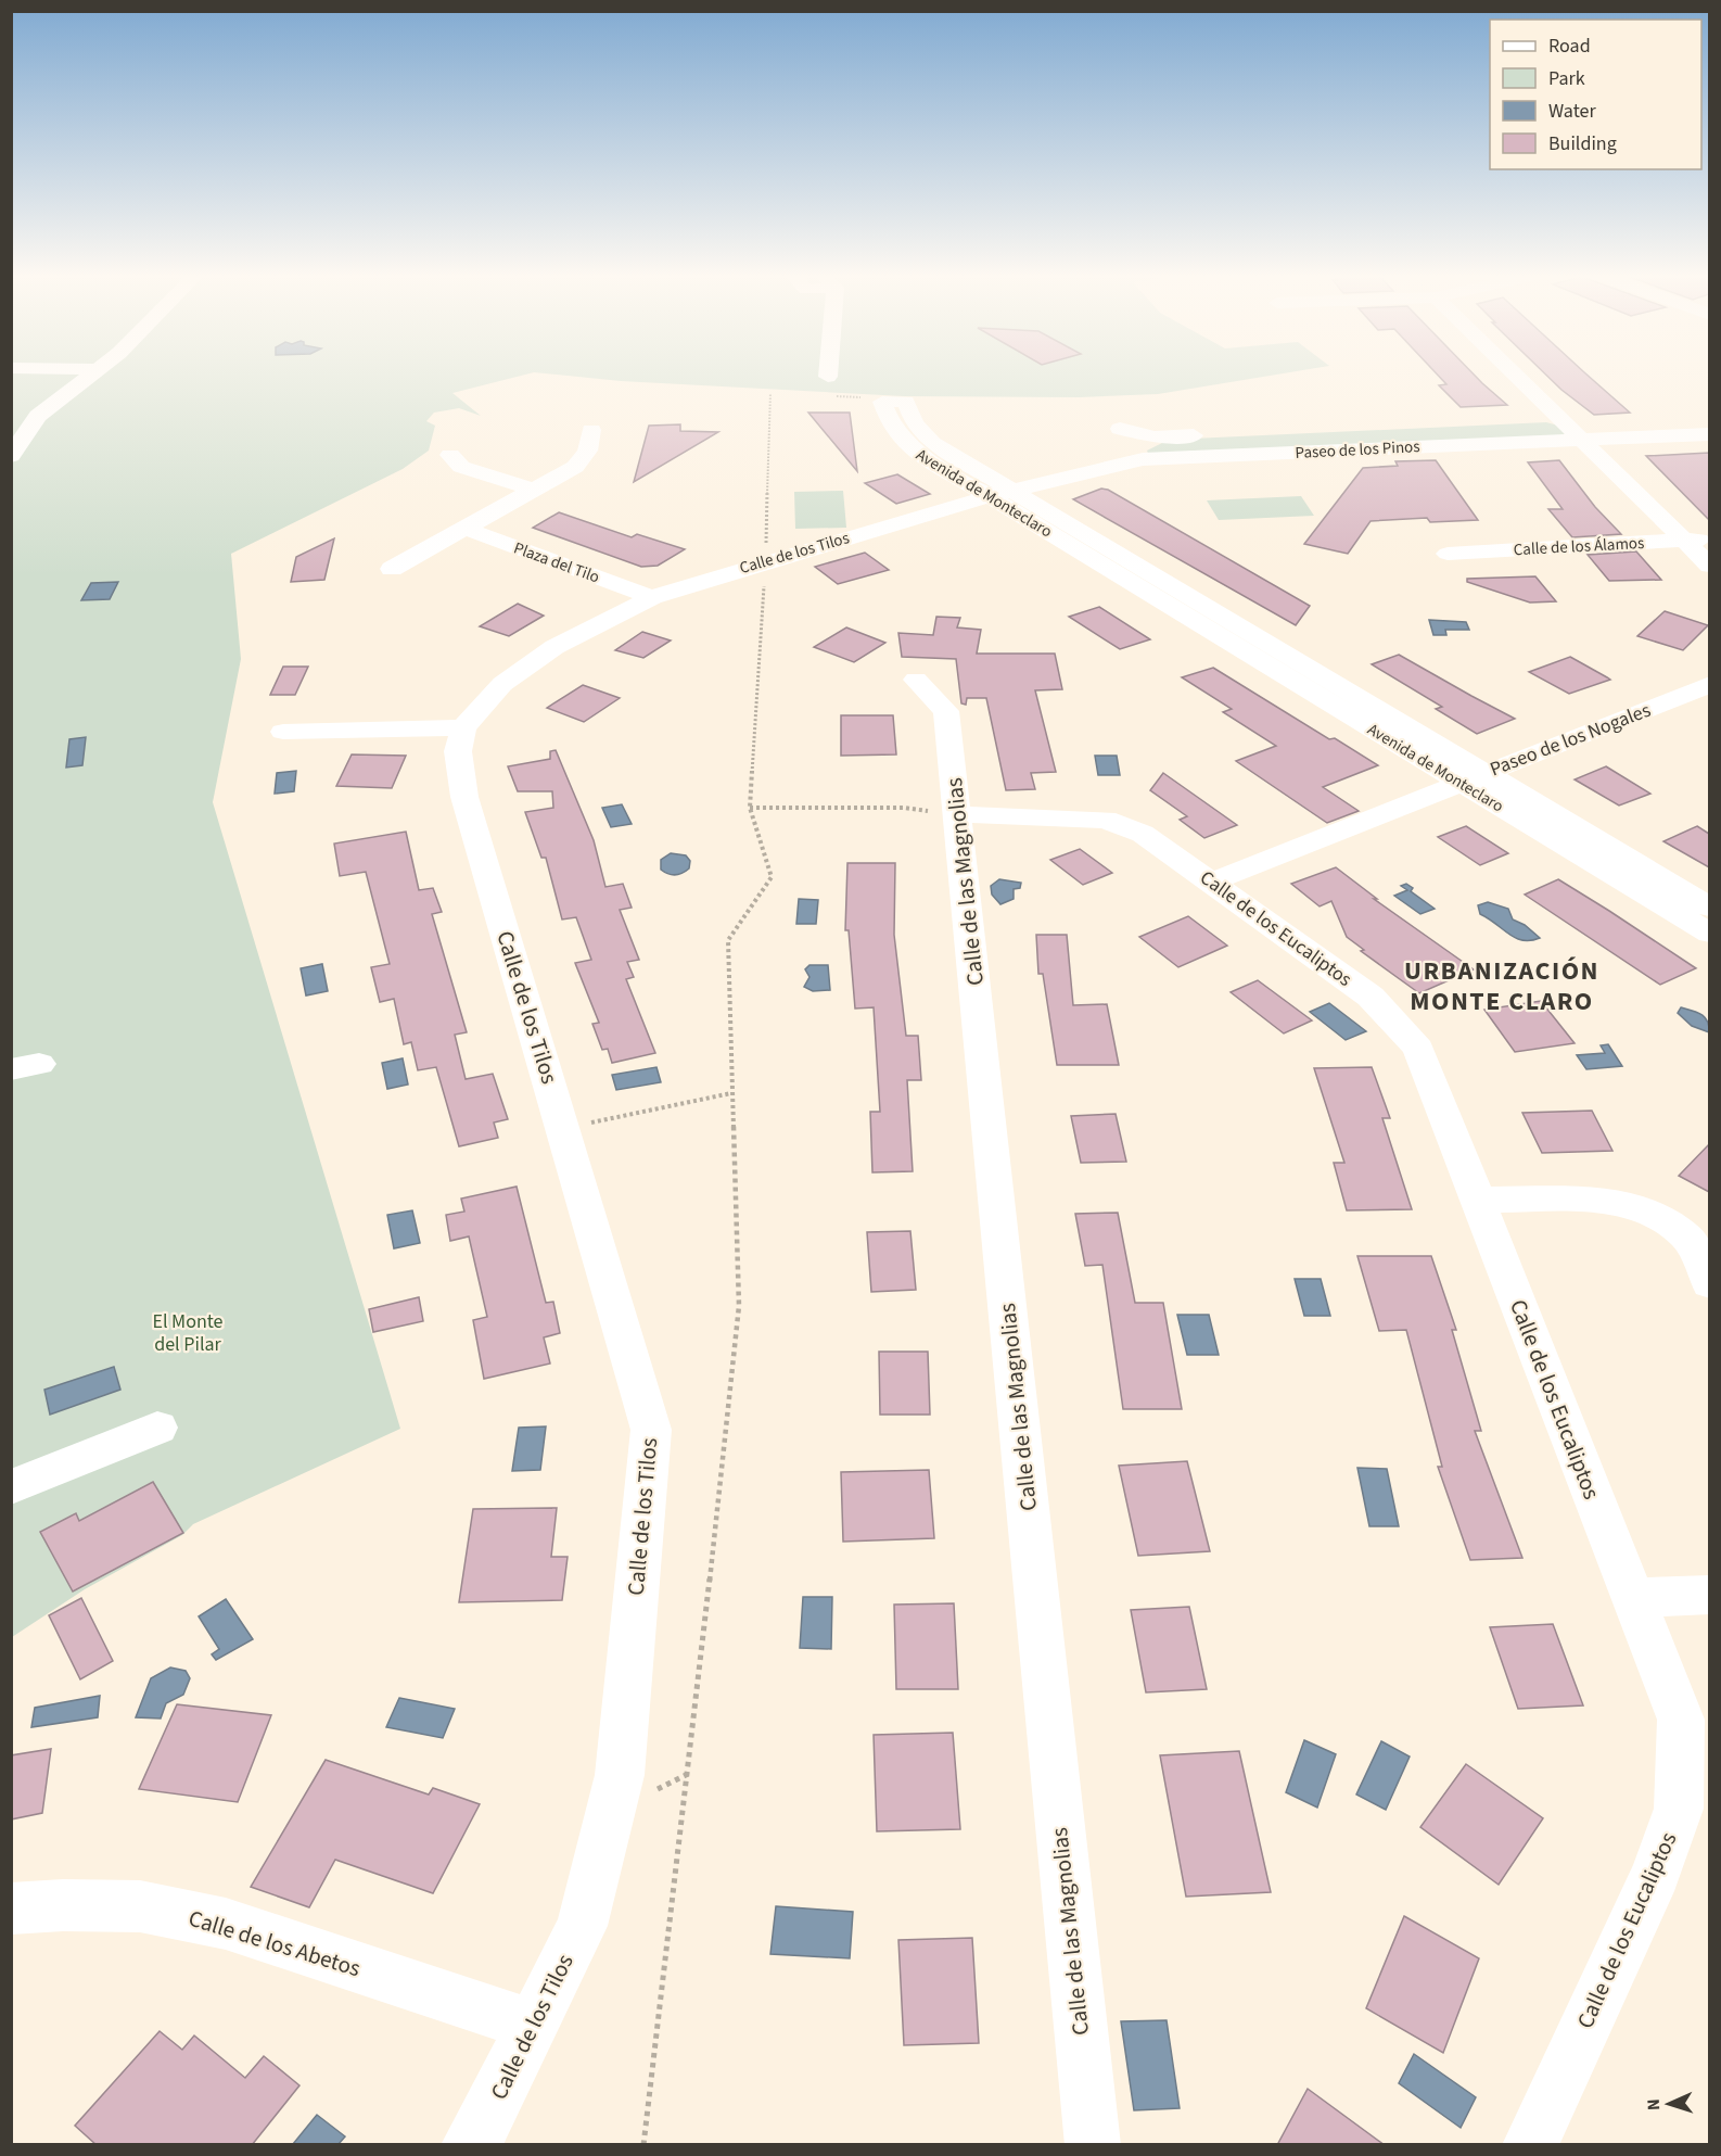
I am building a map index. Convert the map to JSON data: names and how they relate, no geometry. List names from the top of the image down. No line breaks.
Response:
{"streets":{"street":["Paseo de los Pinos","Avenida de Monteclaro","Calle de los Álamos","Calle de los Tilos","Plaza del Tilo","Paseo de los Nogales","Calle de las Magnolias","Calle de los Eucaliptos","Calle de los Abetos"]},"crossings":[["Paseo de los Pinos","Avenida de Monteclaro"],["Paseo de los Pinos","Calle de los Tilos"],["Avenida de Monteclaro","Calle de los Tilos"],["Avenida de Monteclaro","Paseo de los Nogales"],["Calle de los Tilos","Plaza del Tilo"],["Calle de los Tilos","Calle de los Abetos"],["Paseo de los Nogales","Calle de los Eucaliptos"],["Calle de las Magnolias","Calle de los Eucaliptos"]],"districts":["URBANIZACIÓN MONTE CLARO"],"parks":["El Monte del Pilar"],"legend":["Road","Park","Water","Building"],"north":"left"}
